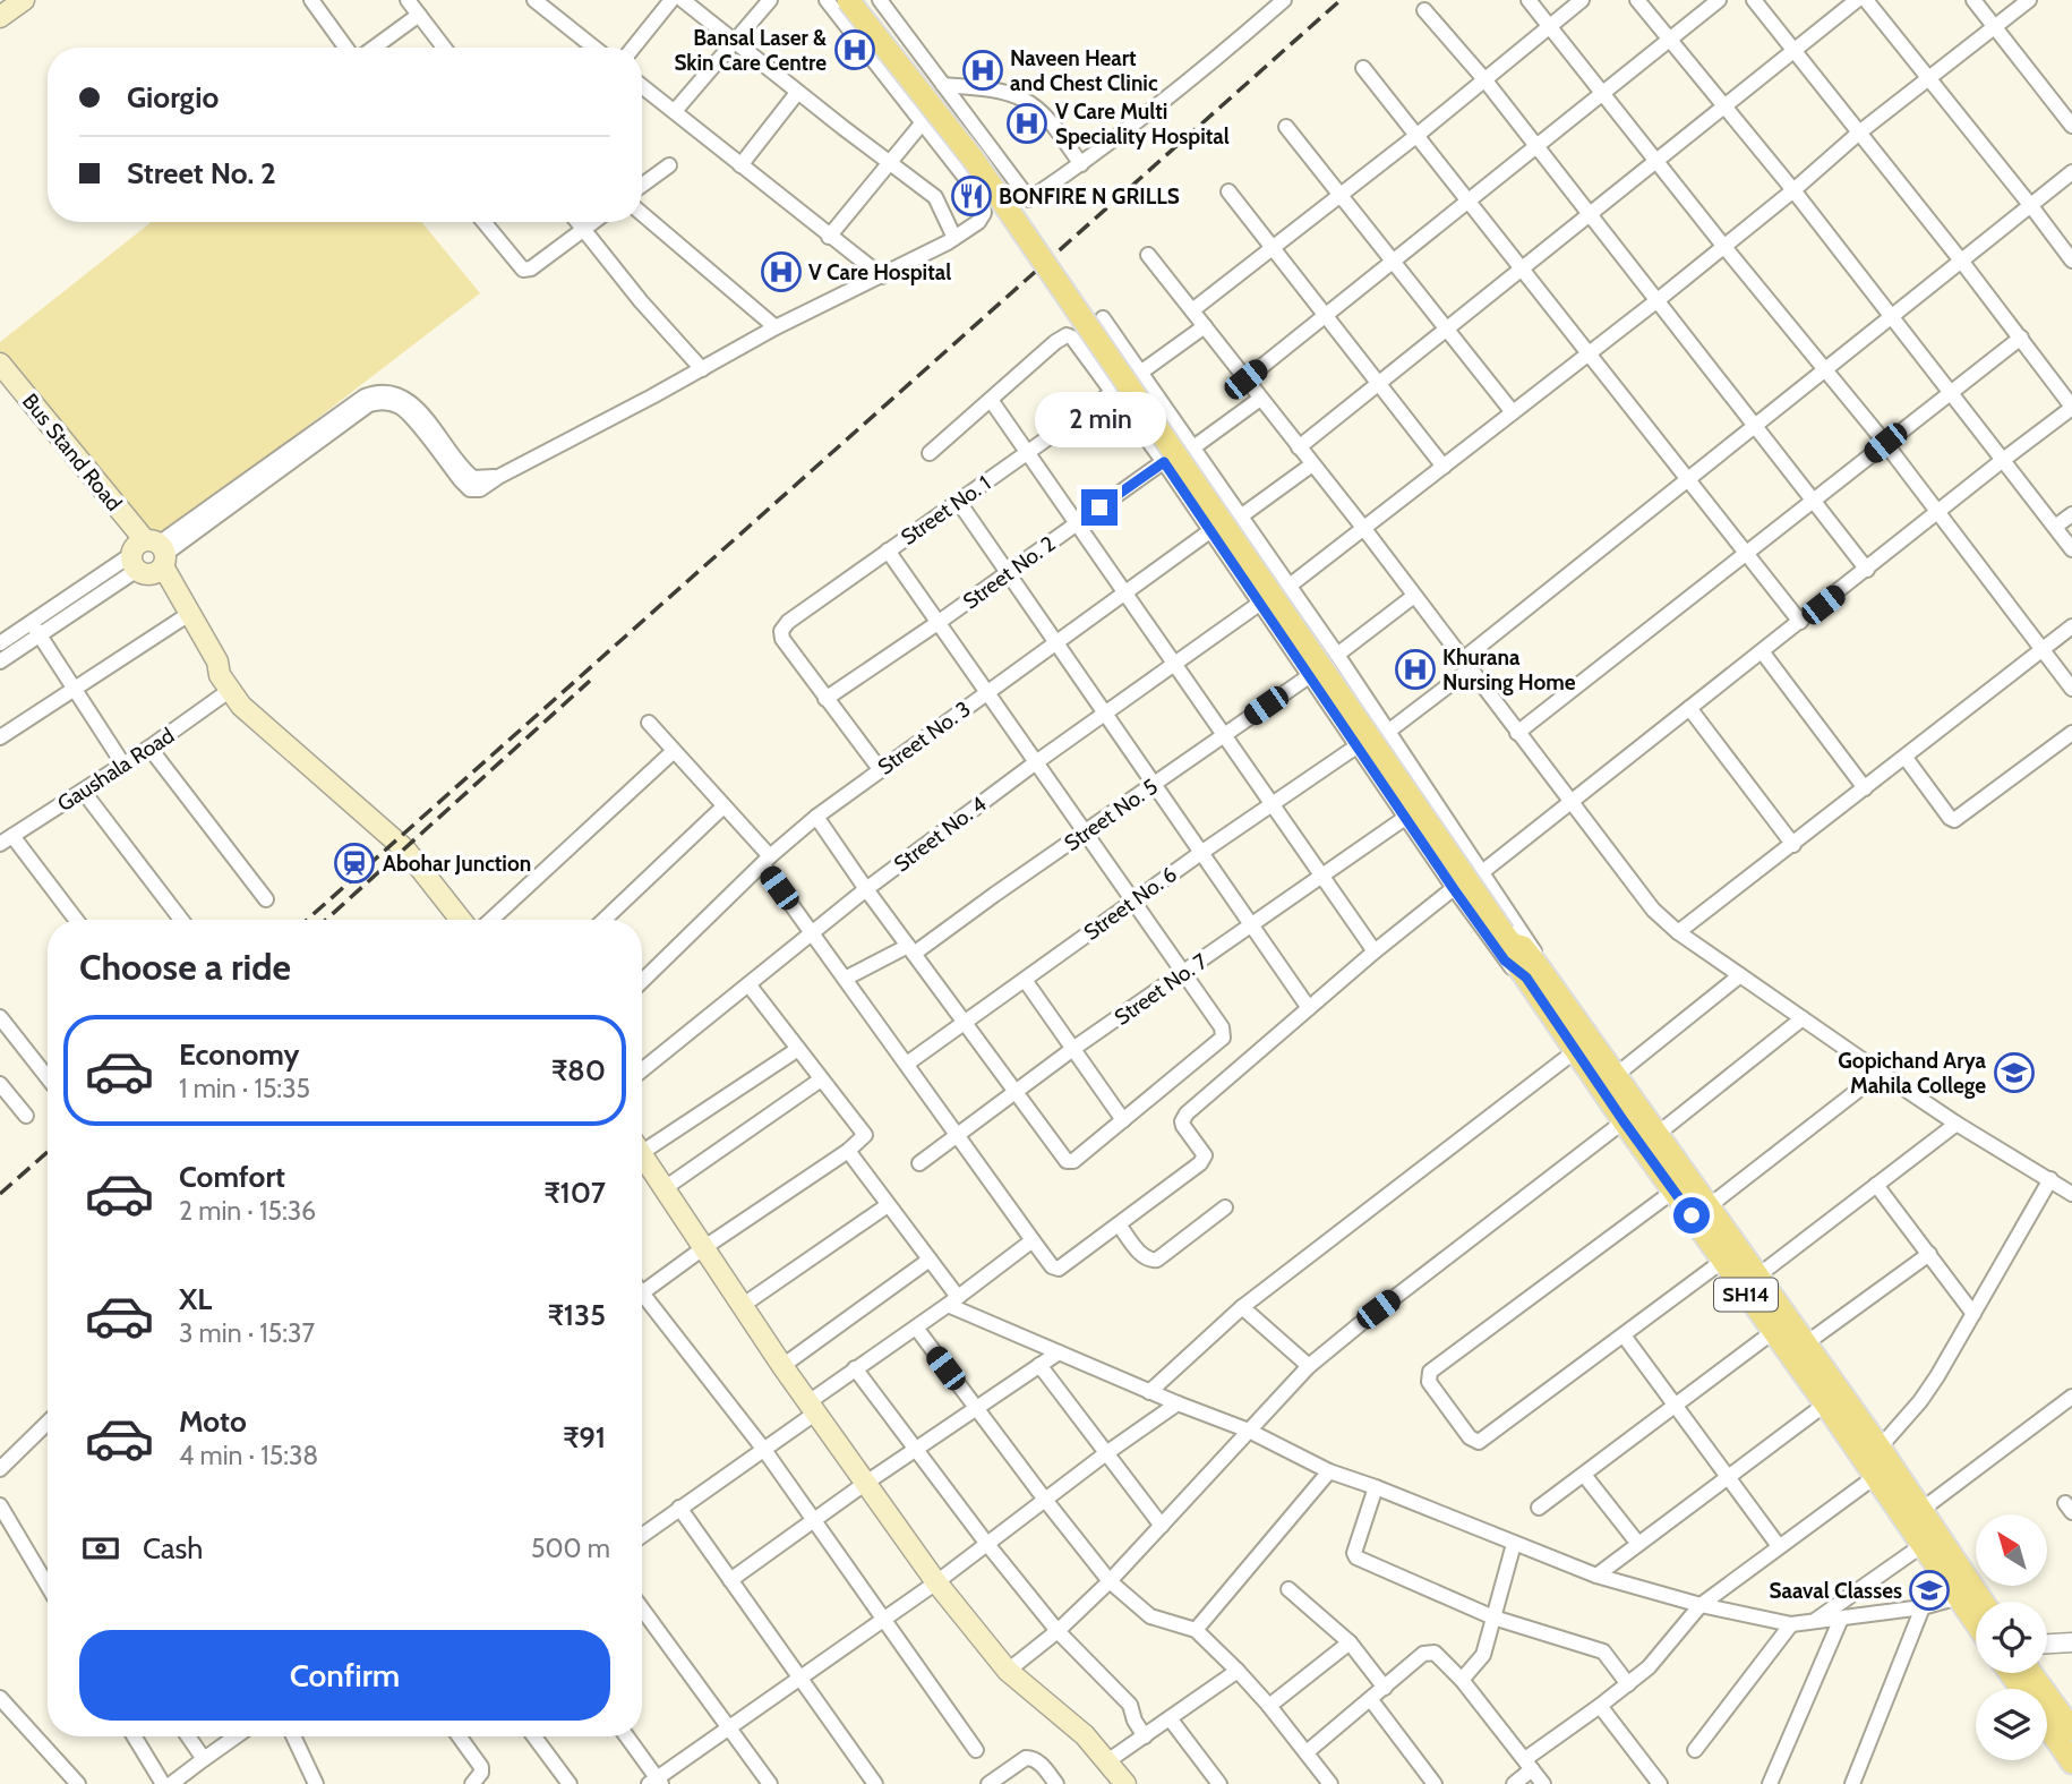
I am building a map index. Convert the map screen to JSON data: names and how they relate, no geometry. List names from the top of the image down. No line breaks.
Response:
{"streets":{"main road":["Bus Stand Road","SH14"],"street":["Street No. 1","Street No. 2","Street No. 3","Gaushala Road","Street No. 5","Street No. 4","Street No. 6","Street No. 7"]},"crossings":[["Street No. 1","Street No. 2"]],"places":{"hospital":["Bansal Laser & Skin Care Centre","Naveen Heart and Chest Clinic","V Care Multi Speciality Hospital","V Care Hospital","Khurana Nursing Home"],"restaurant":["BONFIRE N GRILLS"],"station":["Abohar Junction"],"school or university":["Gopichand Arya Mahila College","Saaval Classes"]},"north":"top left","page":{"banner":["Giorgio","Street No. 2"],"bubble":"2 min","heading":"Choose a ride","list":[{"name":"Economy","note":"1 min · 15:35","value":"₹80"},{"name":"Comfort","note":"2 min · 15:36","value":"₹107"},{"name":"XL","note":"3 min · 15:37","value":"₹135"},{"name":"Moto","note":"4 min · 15:38","value":"₹91"}],"pay":["Cash","500 m"],"buttons":"Confirm"}}
